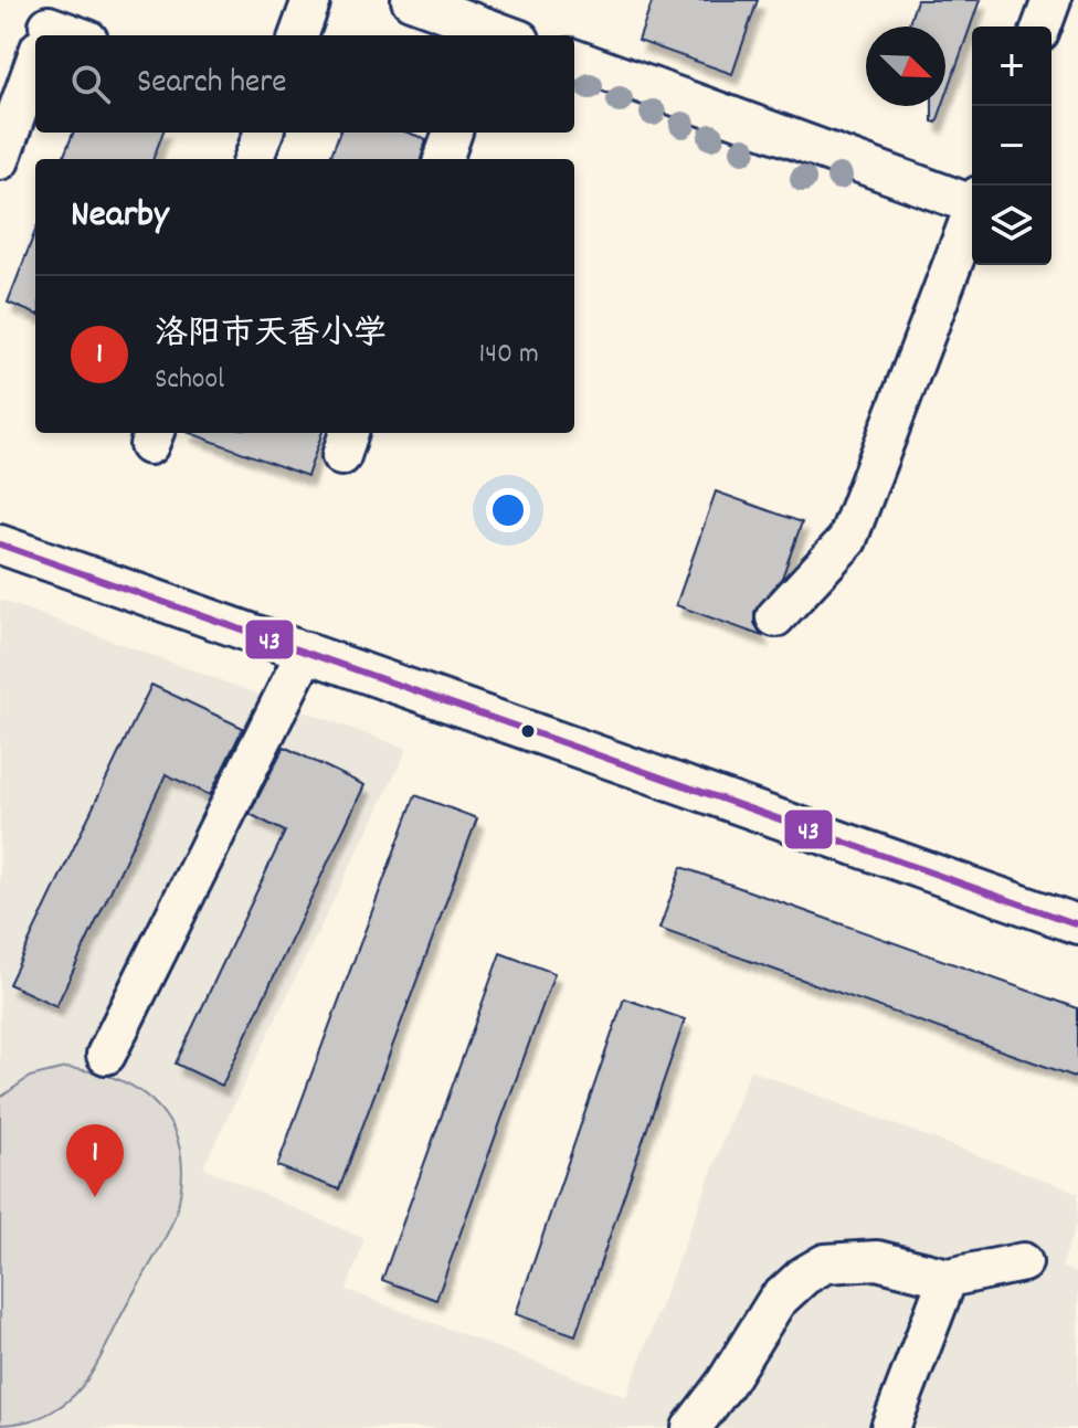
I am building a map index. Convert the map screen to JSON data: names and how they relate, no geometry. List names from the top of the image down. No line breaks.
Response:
{"lines":["transit line 43"],"north":"bottom right","page":{"map_buttons":["+","−"],"search":"Search here","heading":"Nearby","list":[{"mark":"1","name":"洛阳市天香小学","note":"School","value":"140 m"}],"pins":"1"}}
